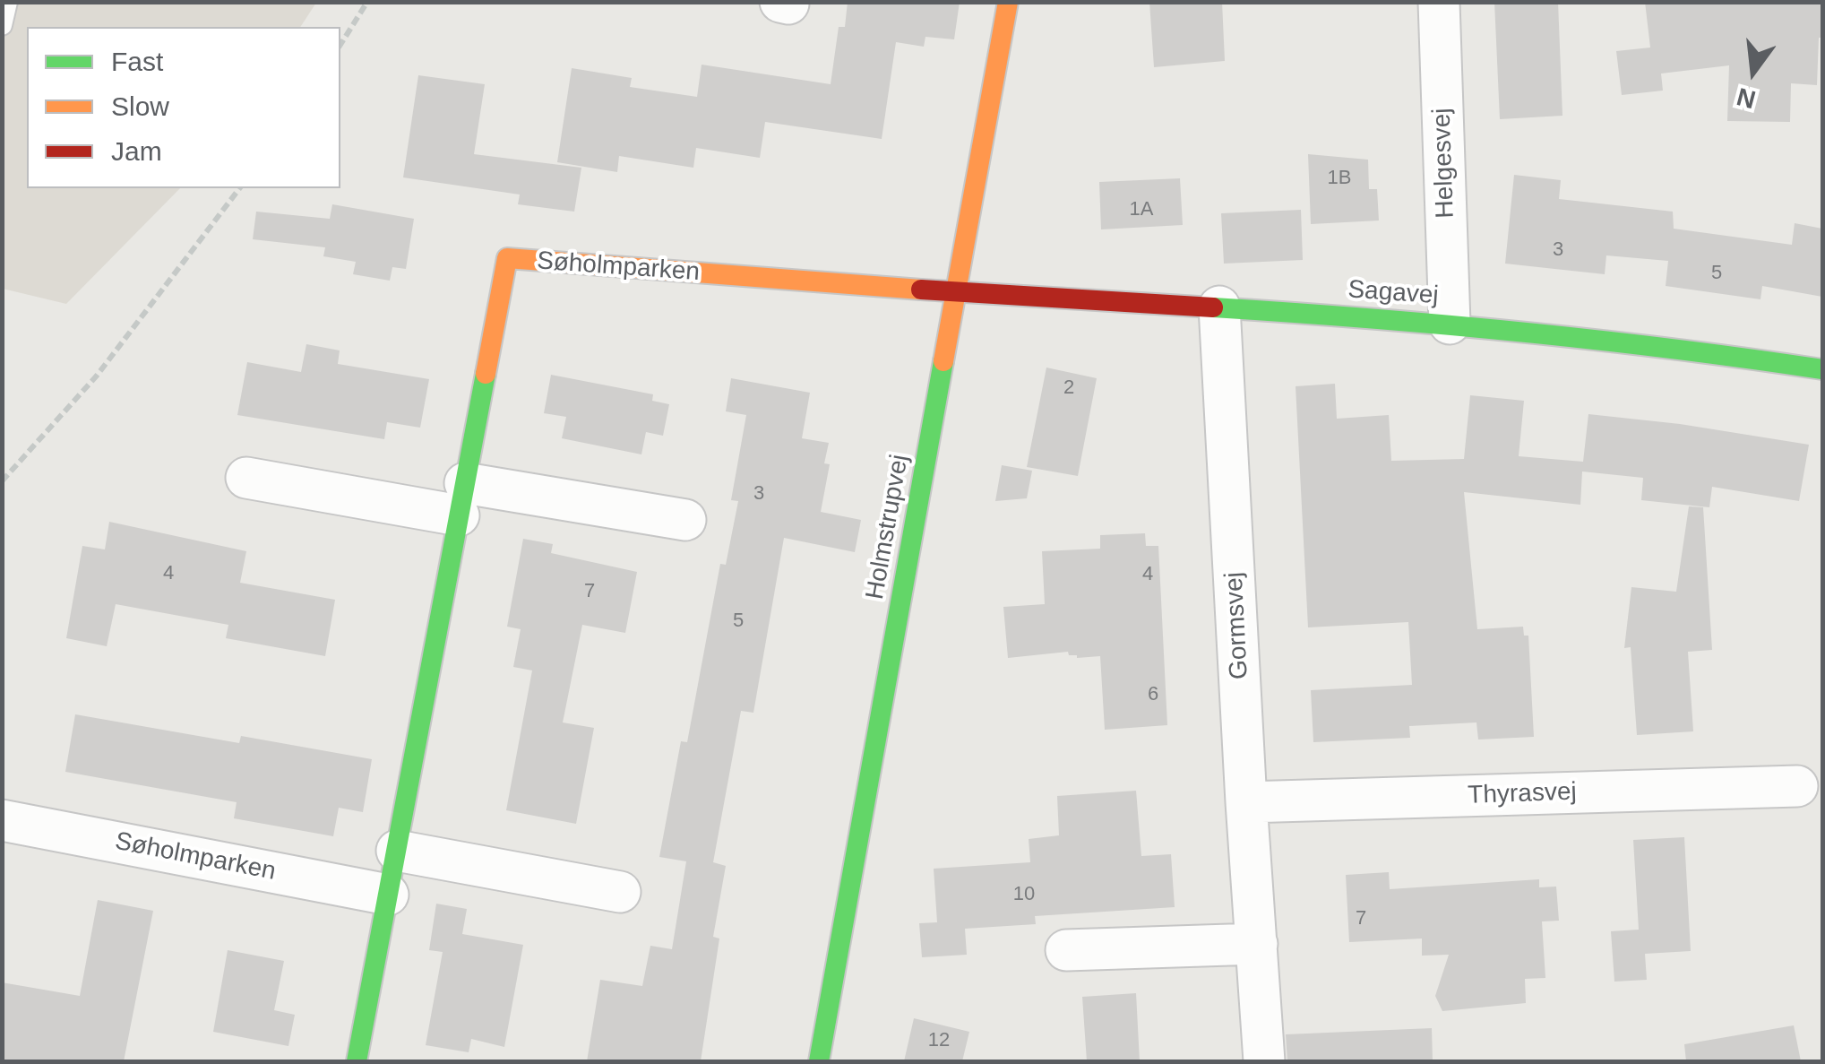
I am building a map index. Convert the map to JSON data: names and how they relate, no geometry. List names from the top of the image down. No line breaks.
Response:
{"streets":{"street":["Helgesvej","Søholmparken","Sagavej","Holmstrupvej","Gormsvej","Thyrasvej"]},"crossings":[["Helgesvej","Sagavej"],["Søholmparken","Sagavej"],["Søholmparken","Holmstrupvej"],["Sagavej","Holmstrupvej"],["Sagavej","Gormsvej"],["Gormsvej","Thyrasvej"]],"house_numbers":["1B","1A","3","5","2","3","4","4","7","5","6","10","7","12"],"legend":["Fast","Slow","Jam"],"north":"bottom"}
